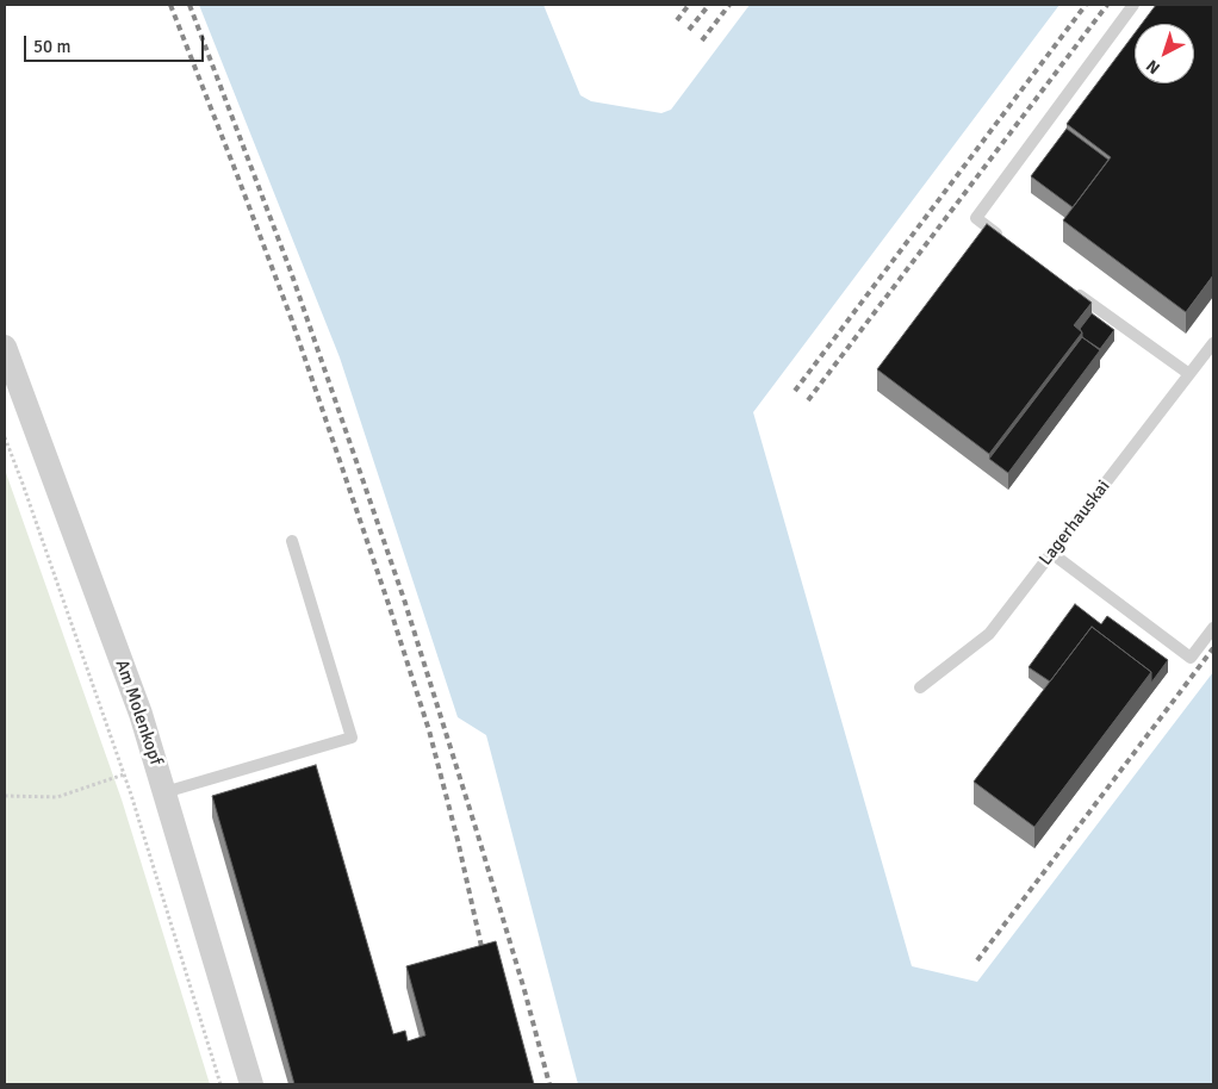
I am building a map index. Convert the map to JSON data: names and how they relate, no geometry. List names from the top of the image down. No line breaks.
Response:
{"streets":{"street":["Am Molenkopf"],"lane":["Lagerhauskai"]},"scale_bar":"50 m","north":"bottom left"}
